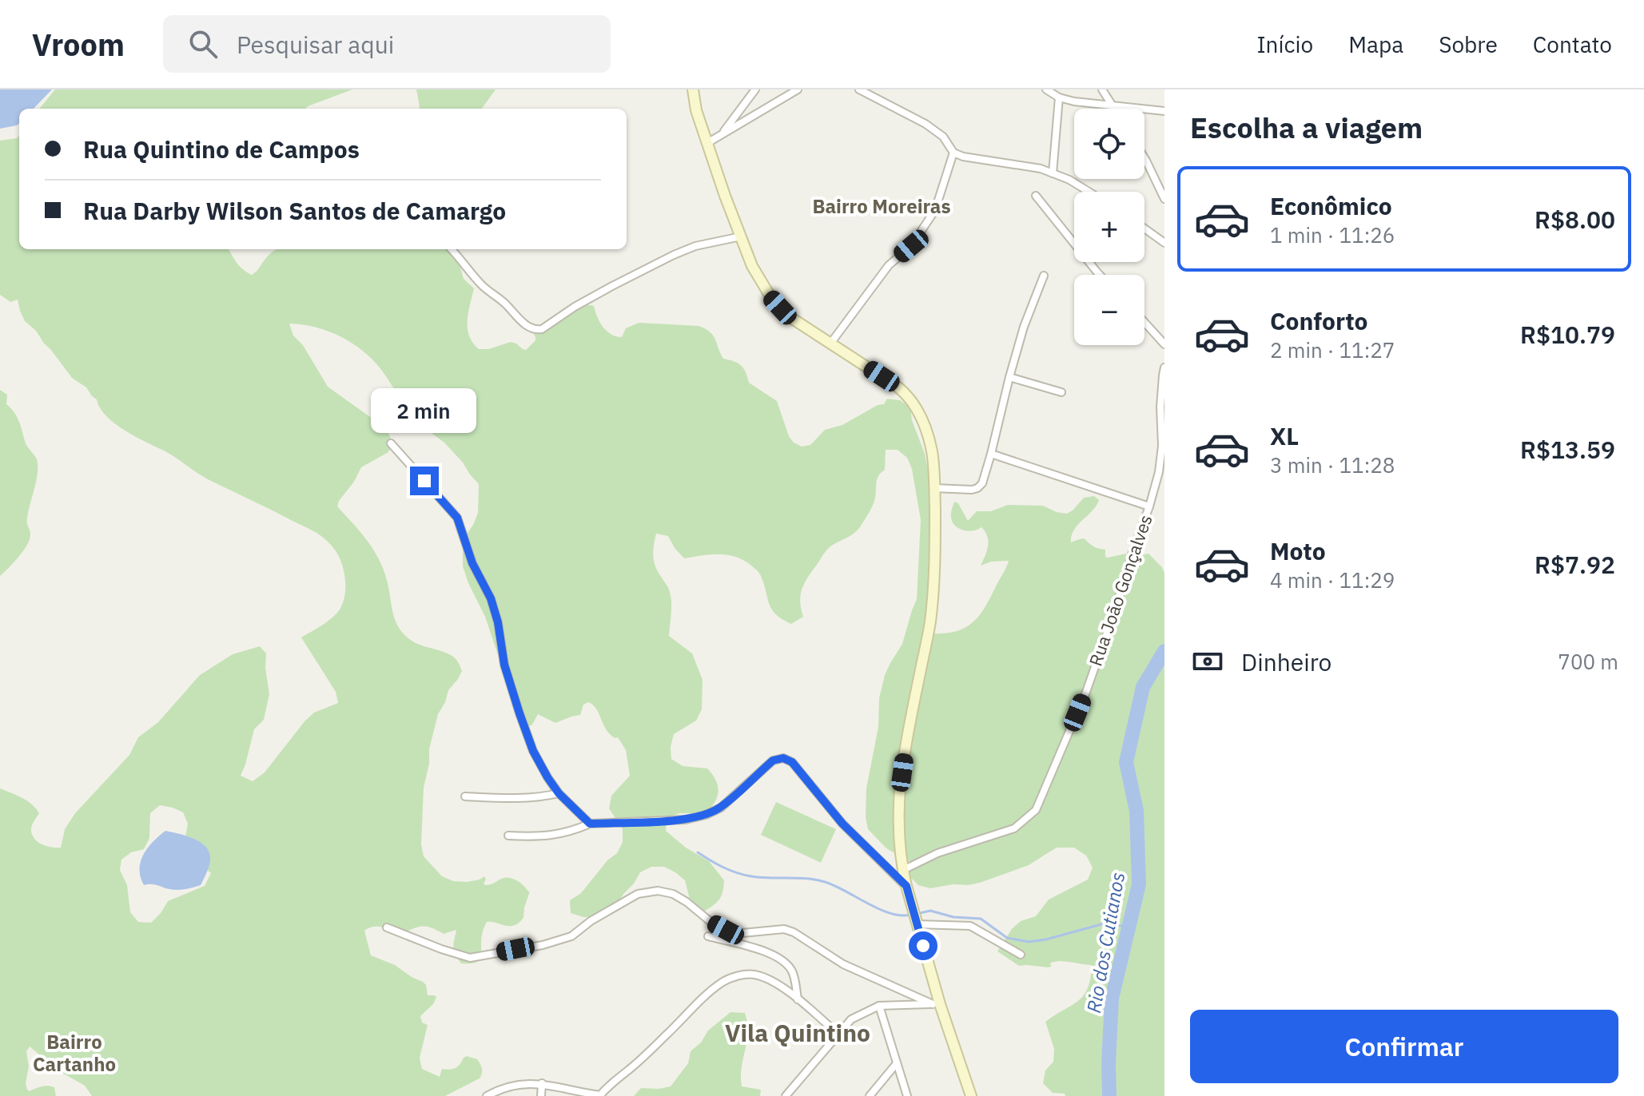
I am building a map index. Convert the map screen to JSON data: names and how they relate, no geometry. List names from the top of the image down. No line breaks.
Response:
{"streets":{"street":["Rua João Gonçalves"]},"districts":["Bairro Moreiras","Vila Quintino","Bairro Cartanho"],"water":["Rio dos Cutianos"],"page":{"header":"Vroom","search":"Pesquisar aqui","nav":["Início","Mapa","Sobre","Contato"],"heading":"Escolha a viagem","map_buttons":["+","−"],"banner":["Rua Quintino de Campos","Rua Darby Wilson Santos de Camargo"],"list":[{"name":"Econômico","note":"1 min · 11:26","value":"R$8.00"},{"name":"Conforto","note":"2 min · 11:27","value":"R$10.79"},{"name":"XL","note":"3 min · 11:28","value":"R$13.59"},{"name":"Moto","note":"4 min · 11:29","value":"R$7.92"}],"bubble":"2 min","pay":["Dinheiro","700 m"],"buttons":"Confirmar"}}
